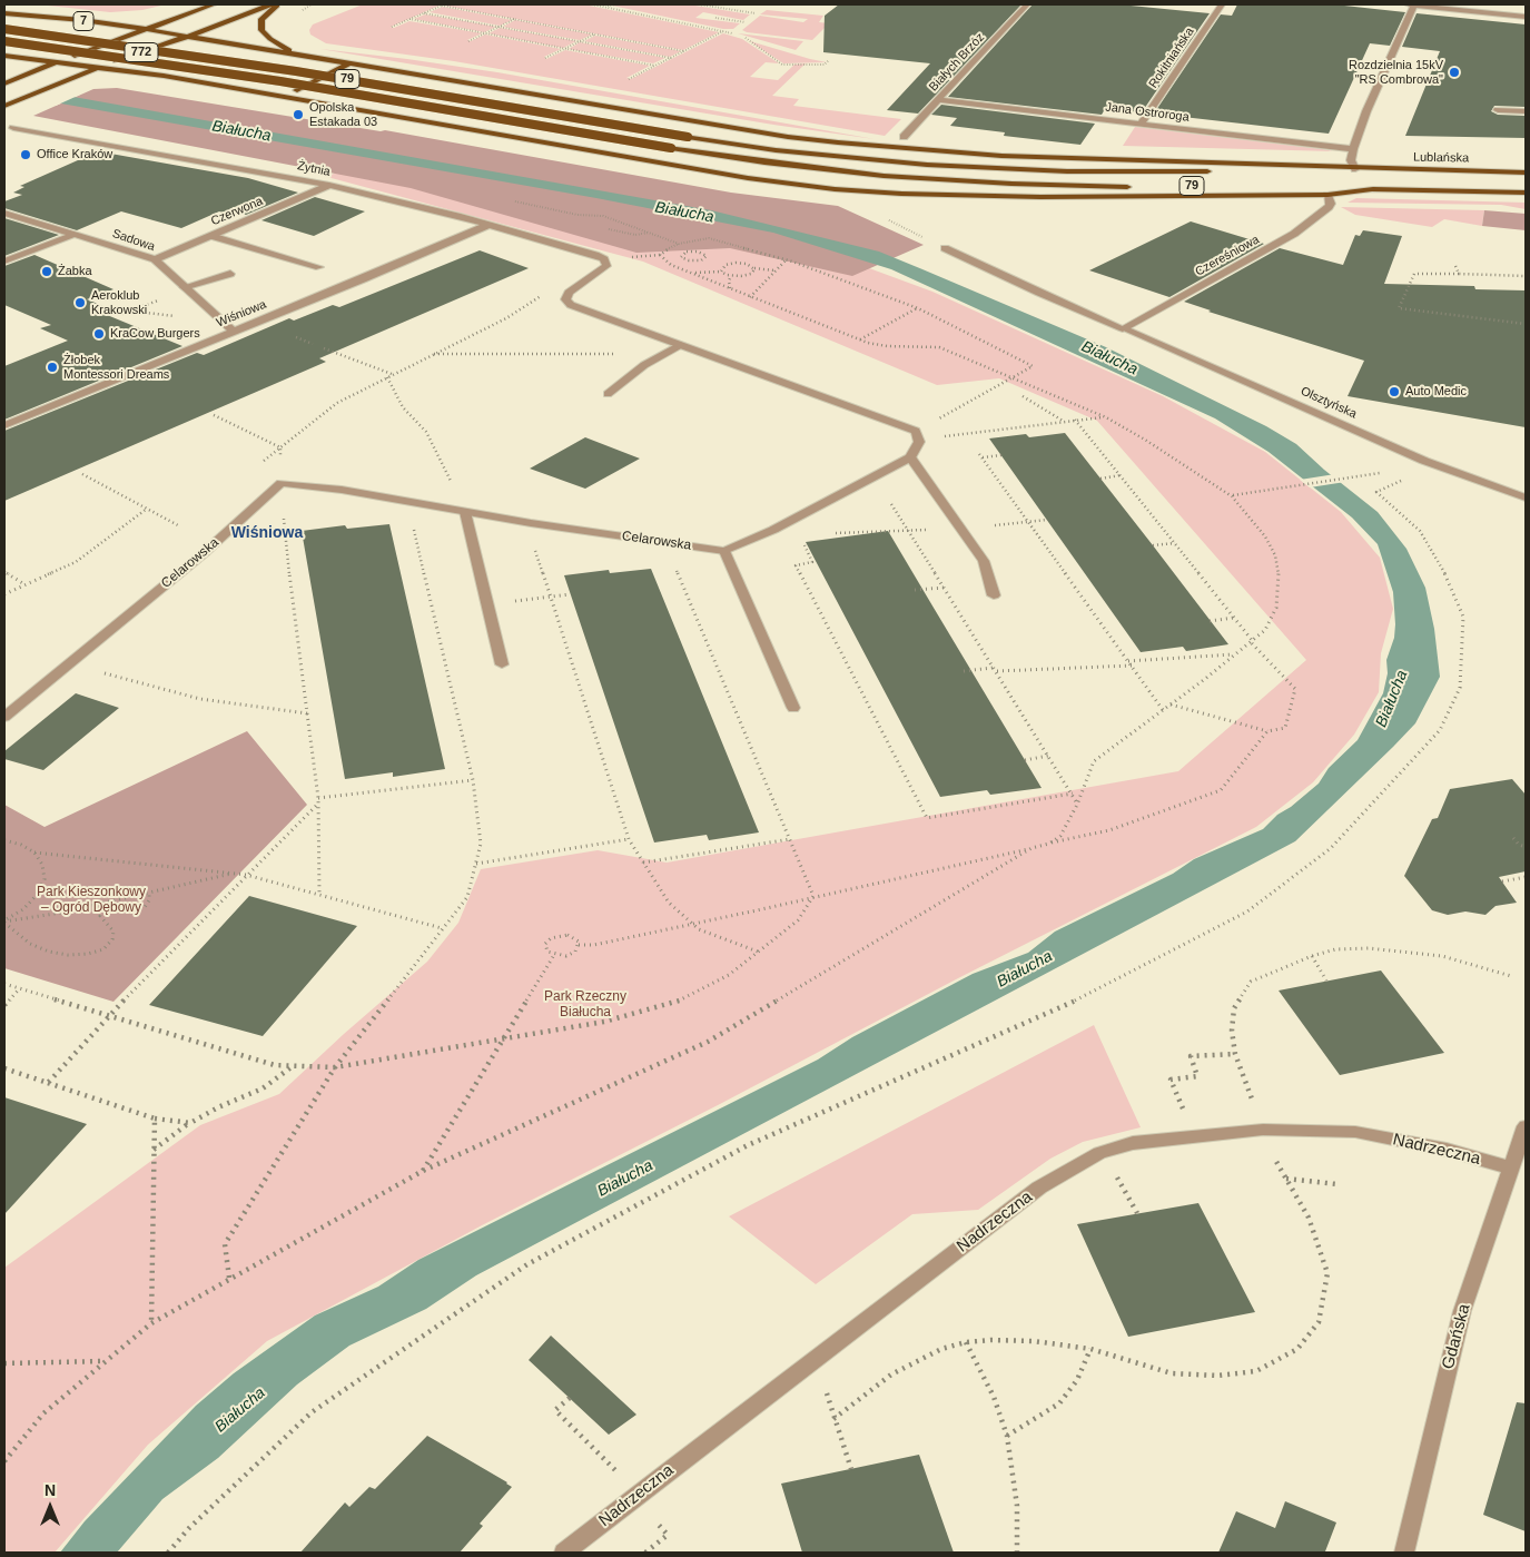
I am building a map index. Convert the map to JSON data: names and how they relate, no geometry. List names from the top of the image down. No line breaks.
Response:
{"streets":{"main road":["7","772","79","Lublańska"],"street":["Rokitniańska","Białych Brzóz","Jana Ostroroga","Żytnia","Czerwona","Sadowa","Czereśniowa","Wiśniowa","Olsztyńska","Celarowska","Nadrzeczna","Gdańska"]},"crossings":[["7","772"],["Rokitniańska","Jana Ostroroga"],["Białych Brzóz","Jana Ostroroga"],["79","Lublańska"],["Żytnia","Czerwona"],["Żytnia","Wiśniowa"],["Czerwona","Sadowa"],["Sadowa","Wiśniowa"],["Czereśniowa","Olsztyńska"],["Nadrzeczna","Gdańska"]],"districts":["Wiśniowa"],"water":["Białucha"],"parks":["Park Kieszonkowy – Ogród Dębowy","Park Rzeczny Białucha"],"places":["Rozdzielnia 15kV \"RS Combrowa\"","Opolska Estakada 03","Office Kraków","Żabka","Aeroklub Krakowski","KraCow Burgers","Żłobek Montessori Dreams","Auto Medic"],"north":"top"}
